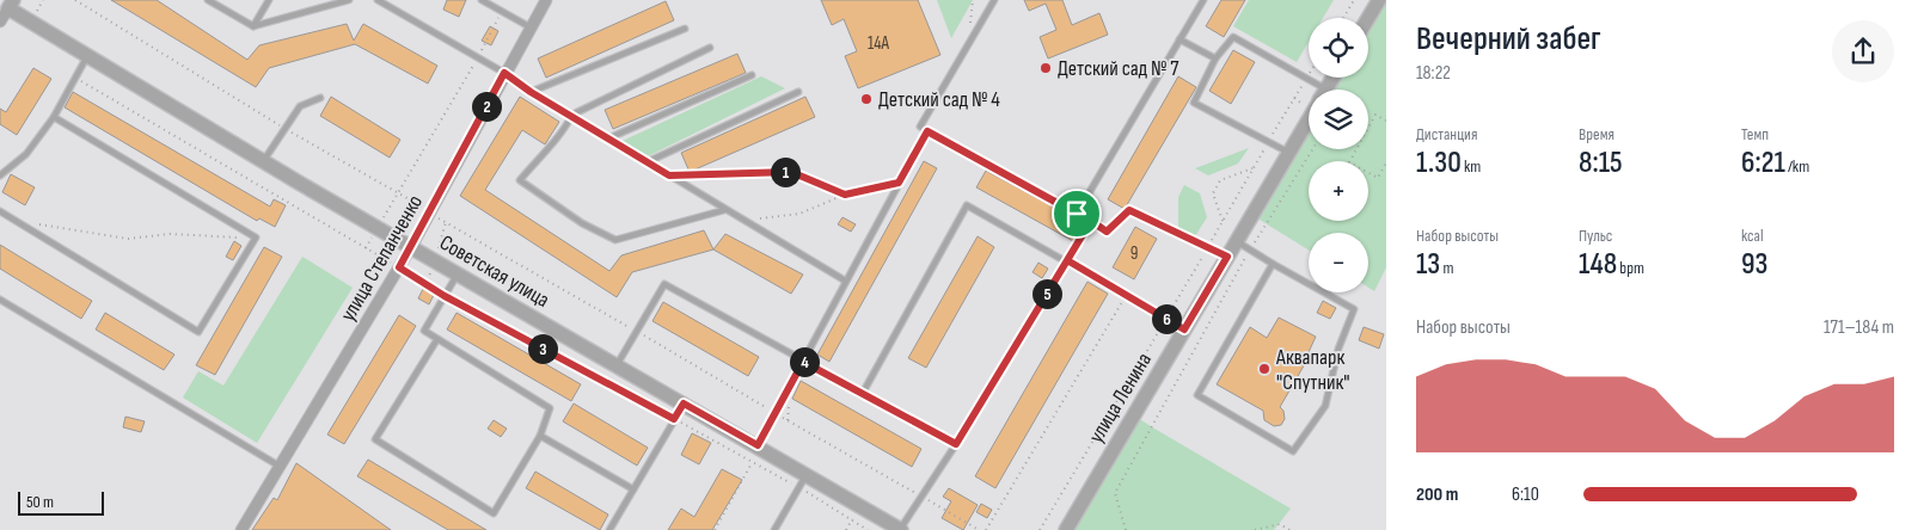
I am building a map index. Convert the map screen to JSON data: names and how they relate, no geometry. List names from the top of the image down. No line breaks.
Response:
{"streets":{"street":["улица Степанченко","Советская улица","улица Ленина"]},"crossings":[["улица Степанченко","Советская улица"]],"places":["Детский сад № 7","Детский сад № 4","Аквапарк \"Спутник\""],"house_numbers":["14А","9"],"scale_bar":"50 m","page":{"heading":["Вечерний забег","18:22"],"map_buttons":["+","−"],"pins":["2","1","5","6","3","4"],"stats":[["Дистанция","1.30 km"],["Время","8:15"],["Темп","6:21 /km"],["Набор высоты","13 m"],["Пульс","148 bpm"],["kcal","93"]],"chart":["Набор высоты","171–184 m"],"list":[{"name":"200 m","note":"6:10"}],"scale":"50 m"}}
